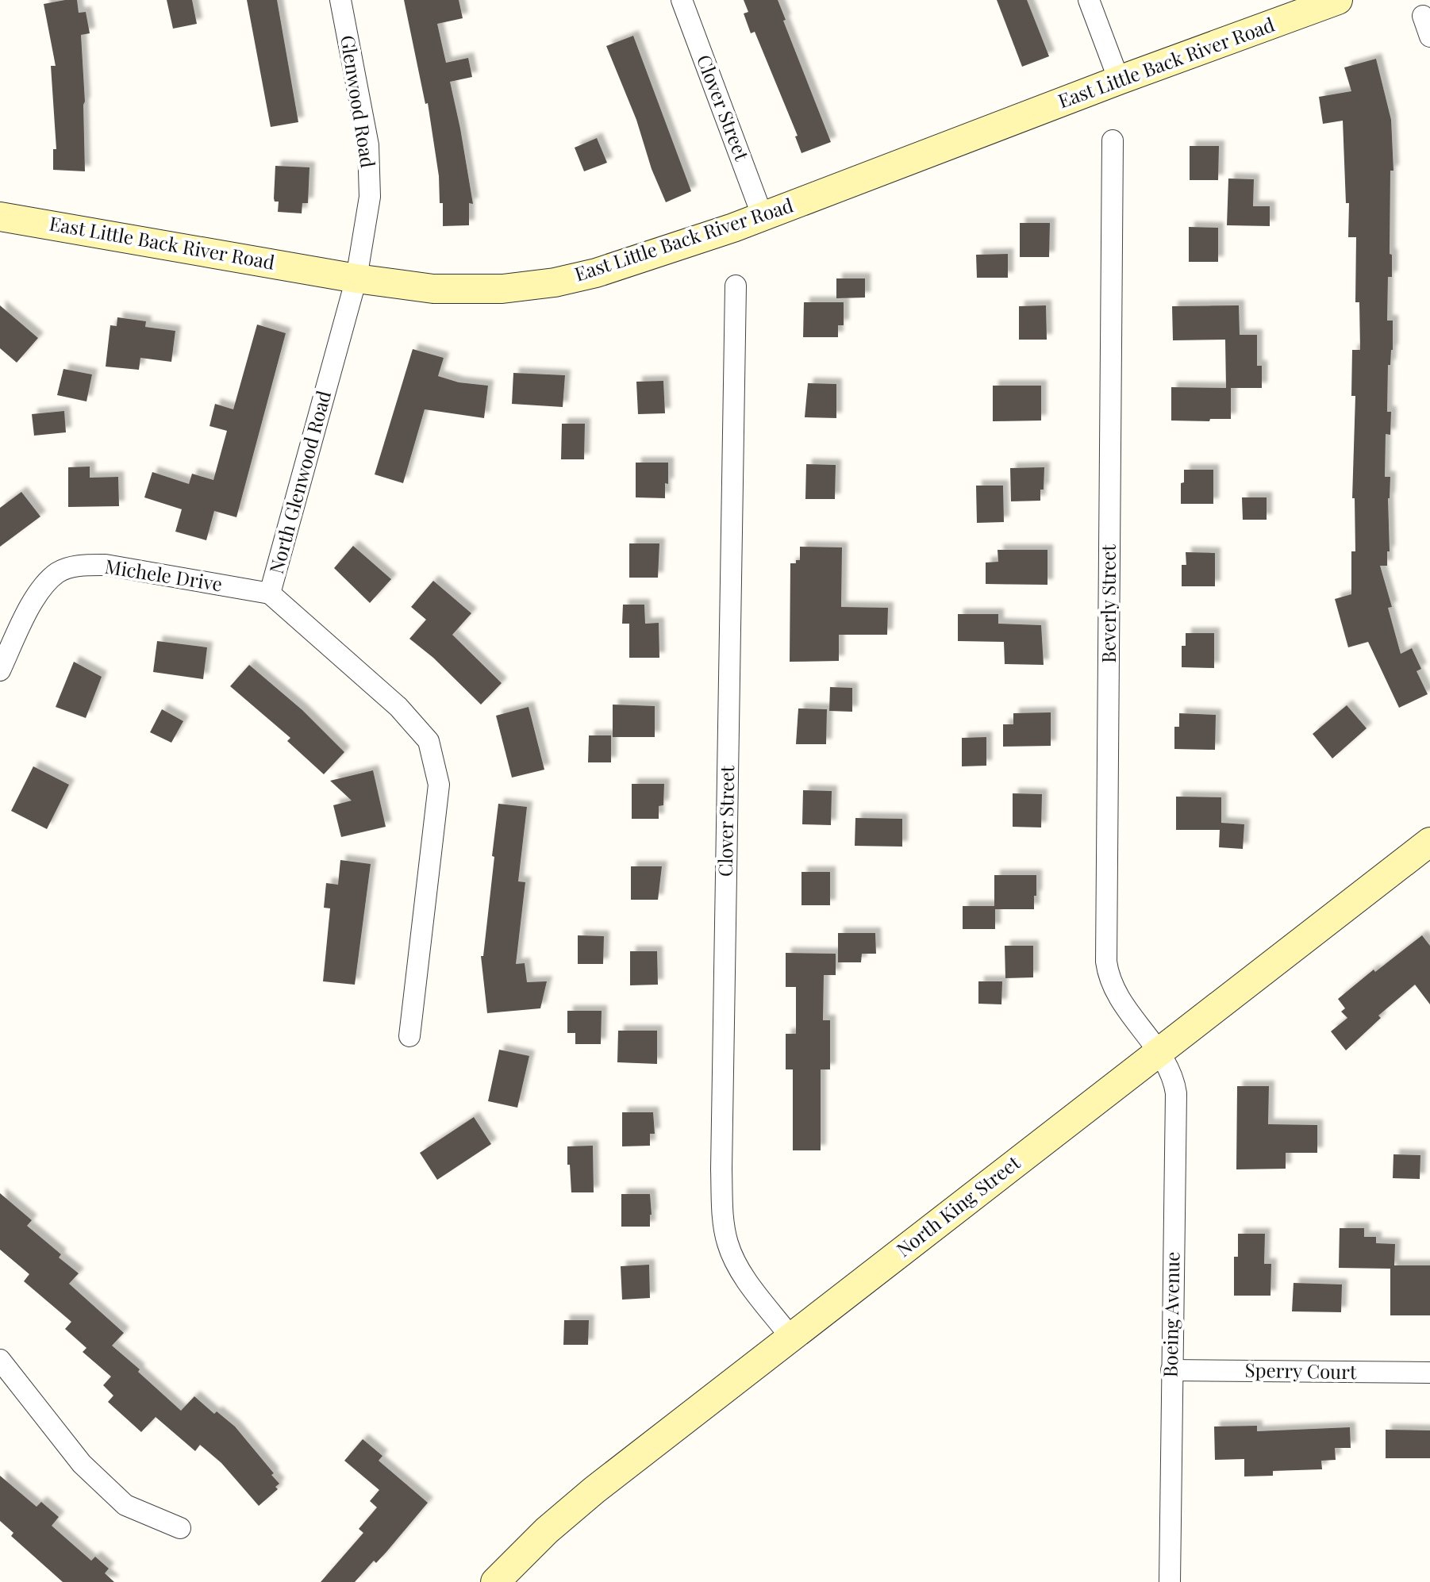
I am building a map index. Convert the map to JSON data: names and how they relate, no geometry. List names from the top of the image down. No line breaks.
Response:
{"streets":{"street":["East Little Back River Road","Glenwood Road","Clover Street","North Glenwood Road","Michele Drive","Beverly Street","North King Street","Boeing Avenue","Sperry Court"]},"crossings":[["East Little Back River Road","Glenwood Road"],["East Little Back River Road","Clover Street"],["East Little Back River Road","North Glenwood Road"],["Glenwood Road","North Glenwood Road"],["Clover Street","North King Street"],["North Glenwood Road","Michele Drive"],["Beverly Street","North King Street"],["Beverly Street","Boeing Avenue"],["North King Street","Boeing Avenue"],["Boeing Avenue","Sperry Court"]]}
